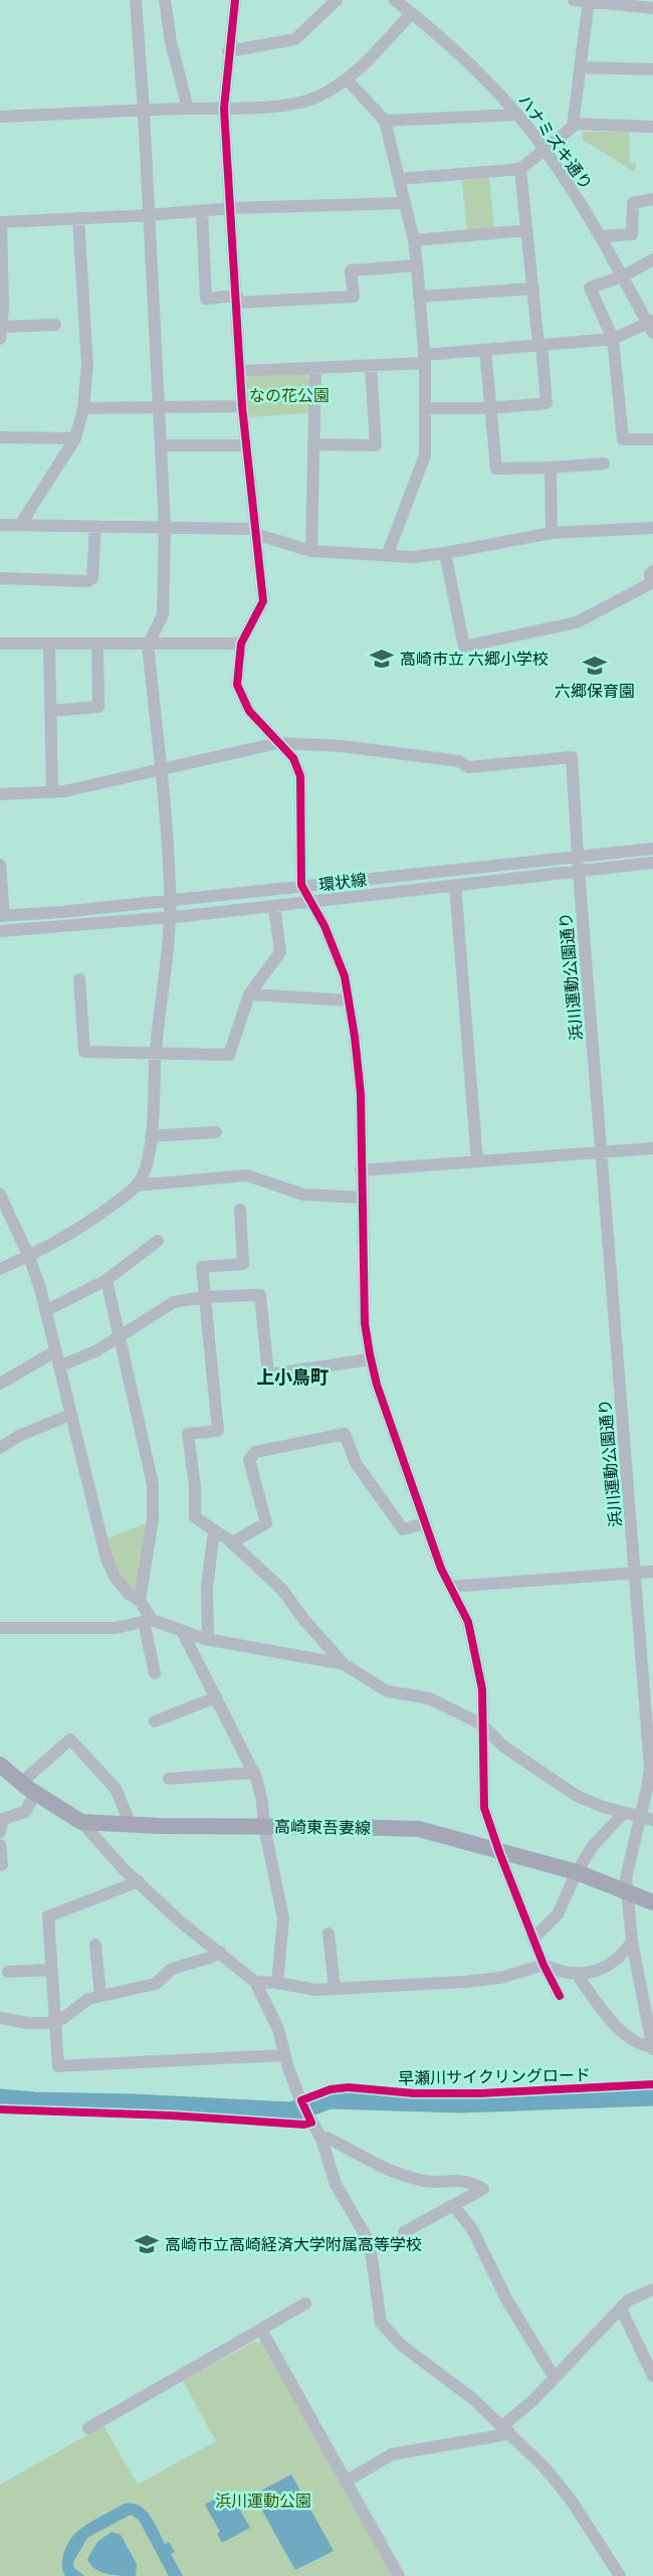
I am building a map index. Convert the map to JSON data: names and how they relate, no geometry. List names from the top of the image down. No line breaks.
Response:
{"streets":{"main road":["高崎東吾妻線"],"street":["ハナミズキ通り","環状線","浜川運動公園通り"],"cycle path":["早瀬川サイクリングロード"]},"crossings":[["環状線","浜川運動公園通り"],["浜川運動公園通り","高崎東吾妻線"]],"districts":["上小鳥町"],"parks":["なの花公園","浜川運動公園"],"places":{"school or university":["高崎市立 六郷小学校","六郷保育園","高崎市立高崎経済大学附属高等学校"]}}
